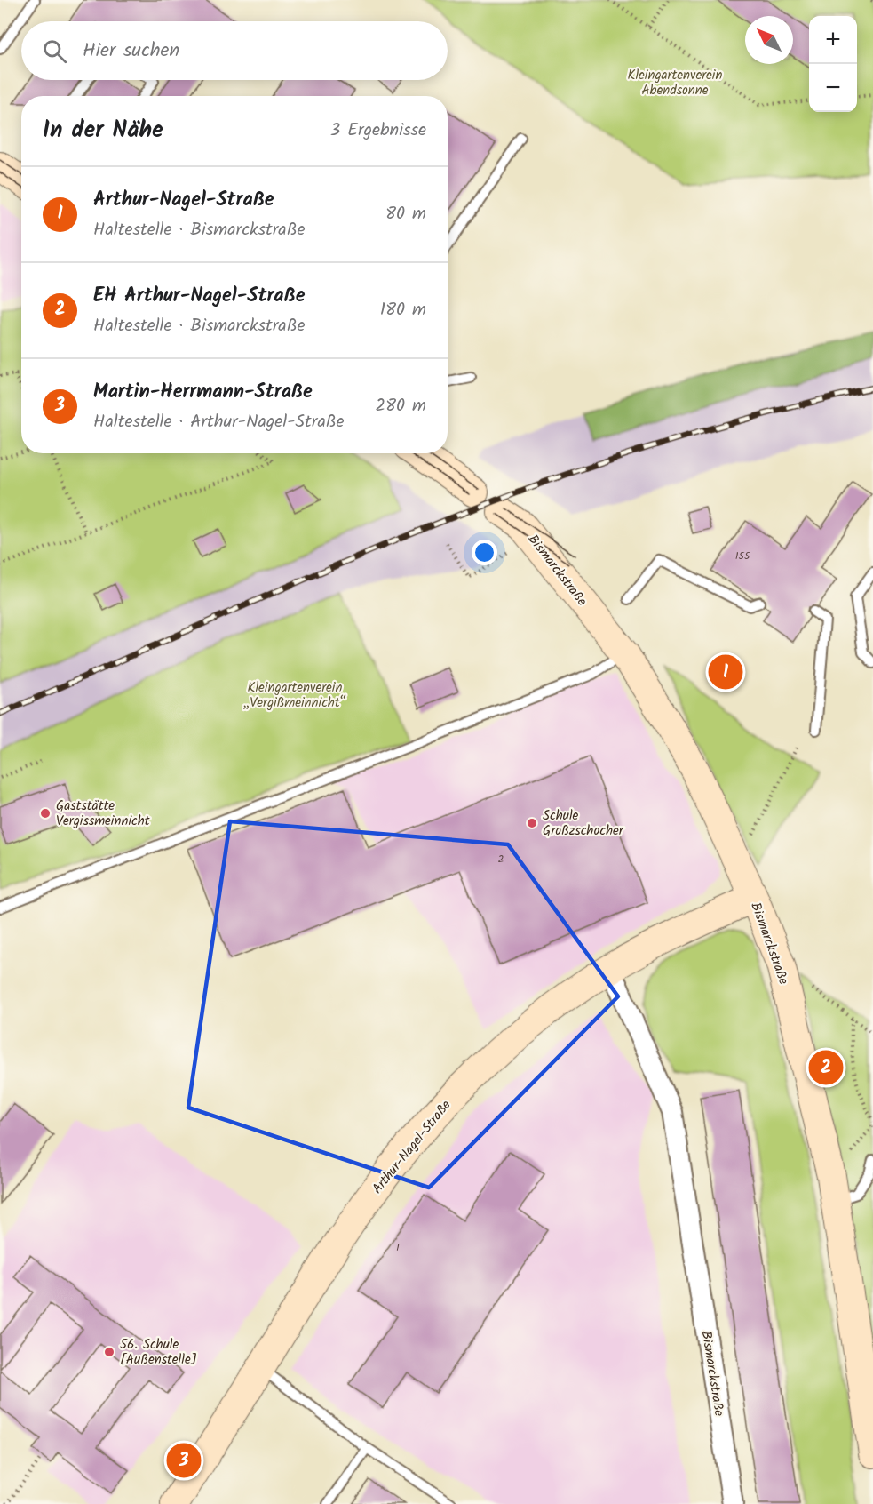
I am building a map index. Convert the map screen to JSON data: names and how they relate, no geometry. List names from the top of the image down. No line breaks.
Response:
{"streets":{"street":["Bismarckstraße","Arthur-Nagel-Straße"]},"crossings":[["Bismarckstraße","Arthur-Nagel-Straße"]],"parks":["Kleingartenverein Abendsonne","Kleingartenverein „Vergißmeinnicht“"],"places":["Gaststätte Vergissmeinnicht","Schule Großzschocher","56. Schule [Außenstelle]"],"house_numbers":["155","2","1"],"north":"top left","page":{"map_buttons":["+","−"],"search":"Hier suchen","heading":["In der Nähe","3 Ergebnisse"],"list":[{"mark":"1","name":"Arthur-Nagel-Straße","note":"Haltestelle · Bismarckstraße","value":"80 m"},{"mark":"2","name":"EH Arthur-Nagel-Straße","note":"Haltestelle · Bismarckstraße","value":"180 m"},{"mark":"3","name":"Martin-Herrmann-Straße","note":"Haltestelle · Arthur-Nagel-Straße","value":"280 m"}],"pins":["1","2","3"]}}
